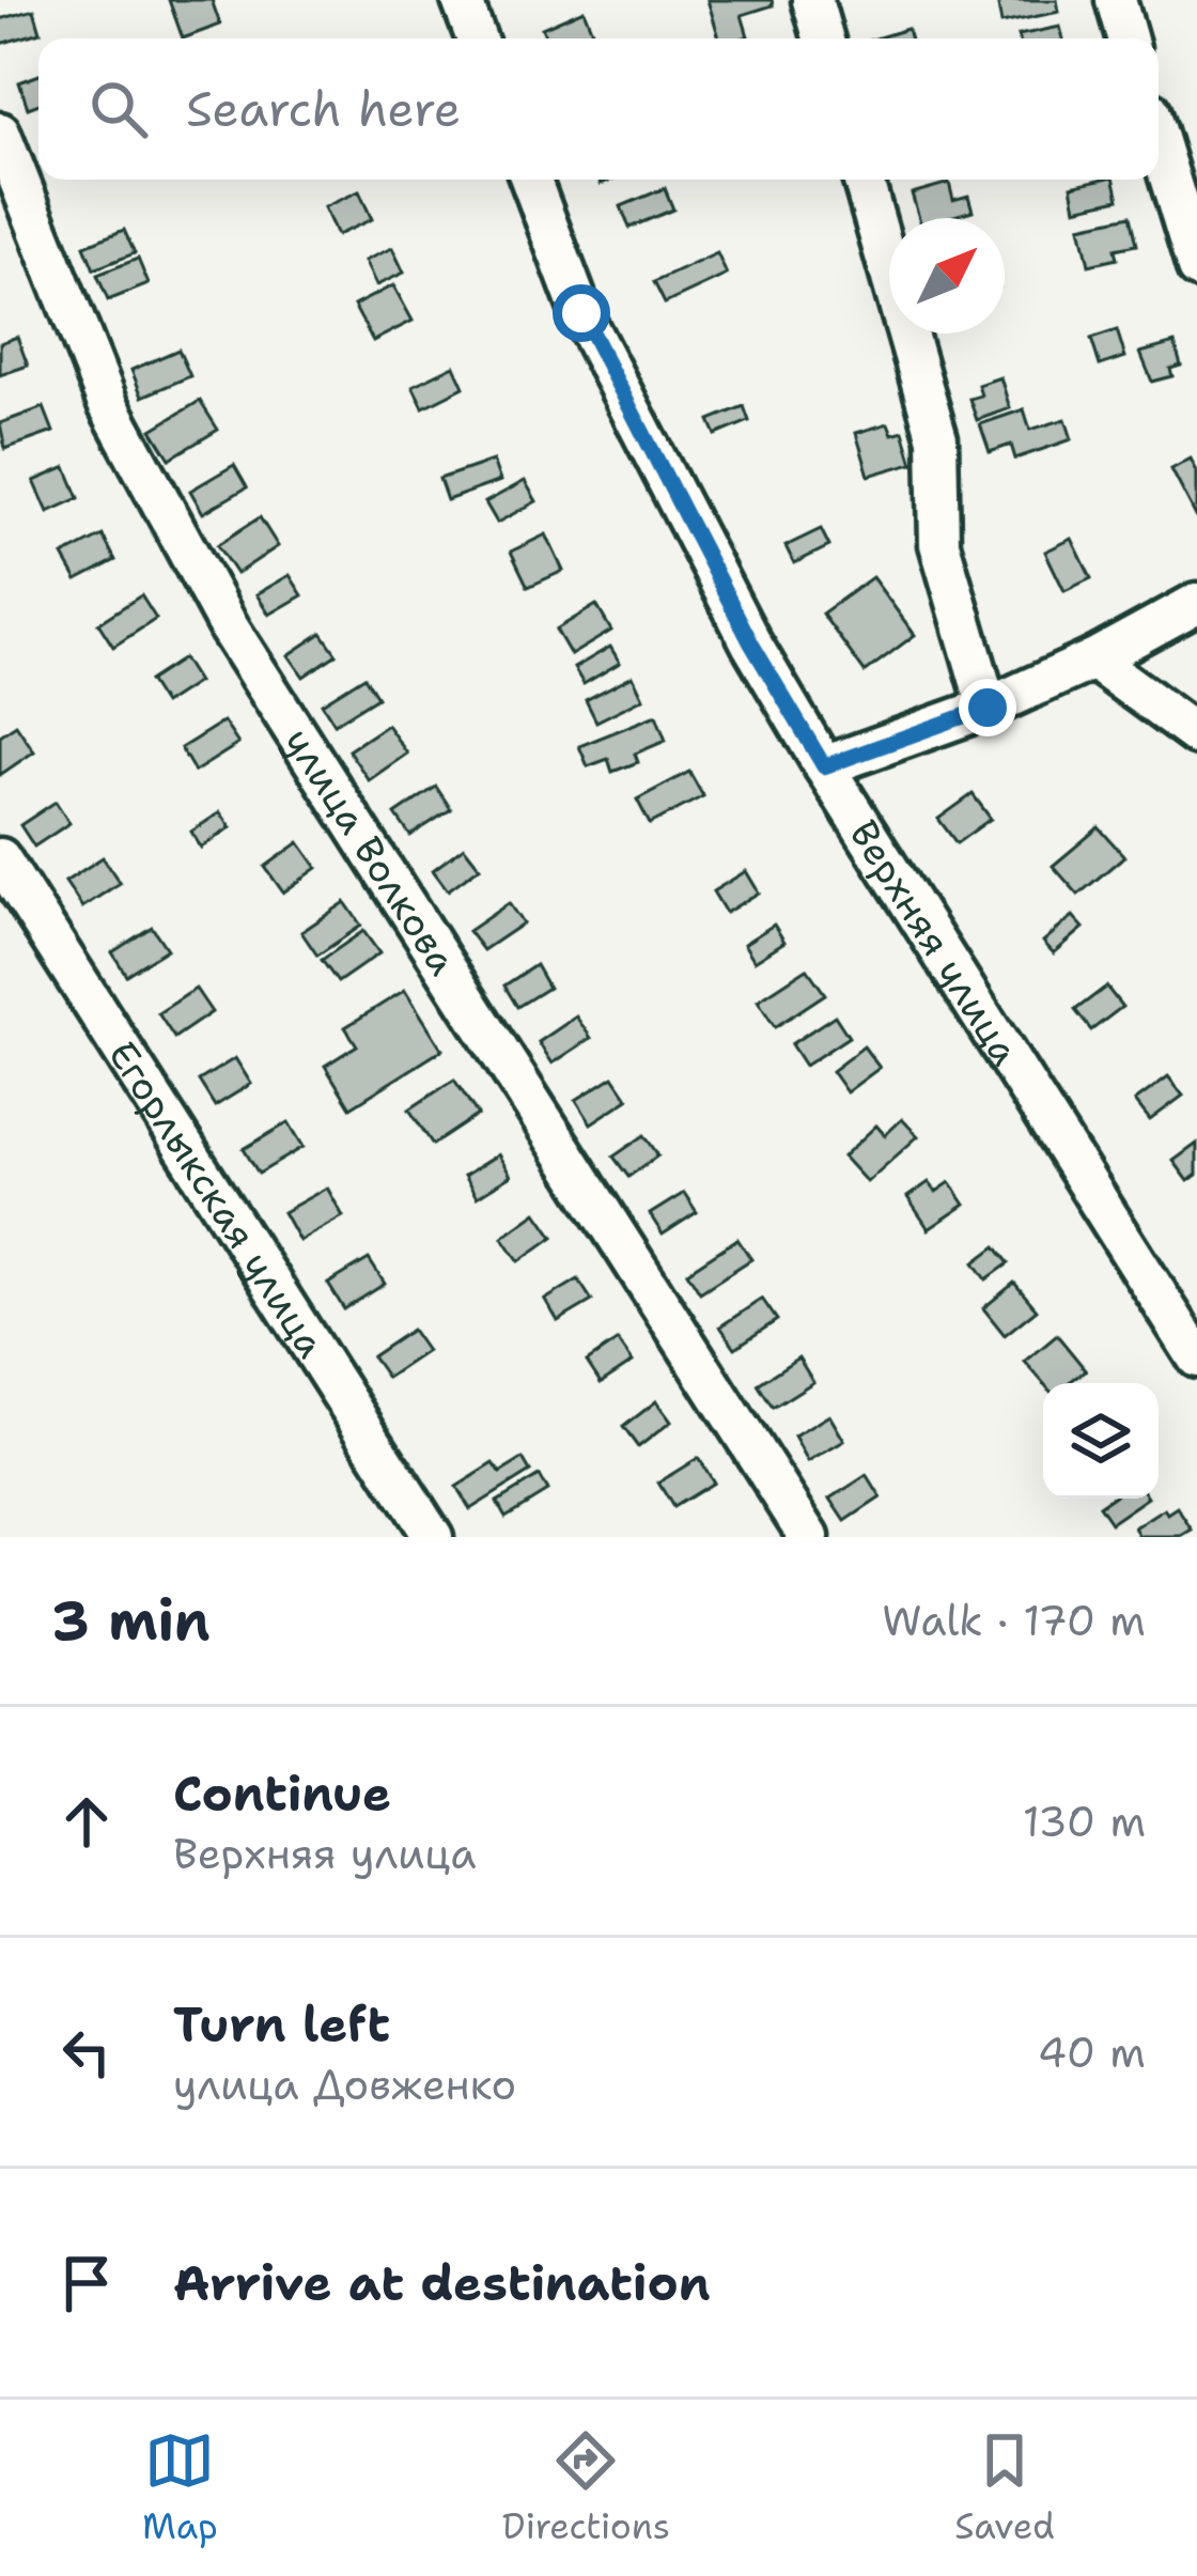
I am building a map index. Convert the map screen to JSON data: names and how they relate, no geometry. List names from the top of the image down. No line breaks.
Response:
{"streets":{"street":["улица Волкова","Верхняя улица","Егорлыкская улица"]},"north":"top right","page":{"search":"Search here","heading":["3 min","Walk · 170 m"],"list":[["Continue","Верхняя улица","130 m"],["Turn left","улица Довженко","40 m"],"Arrive at destination"],"nav":["Map","Directions","Saved"]}}
